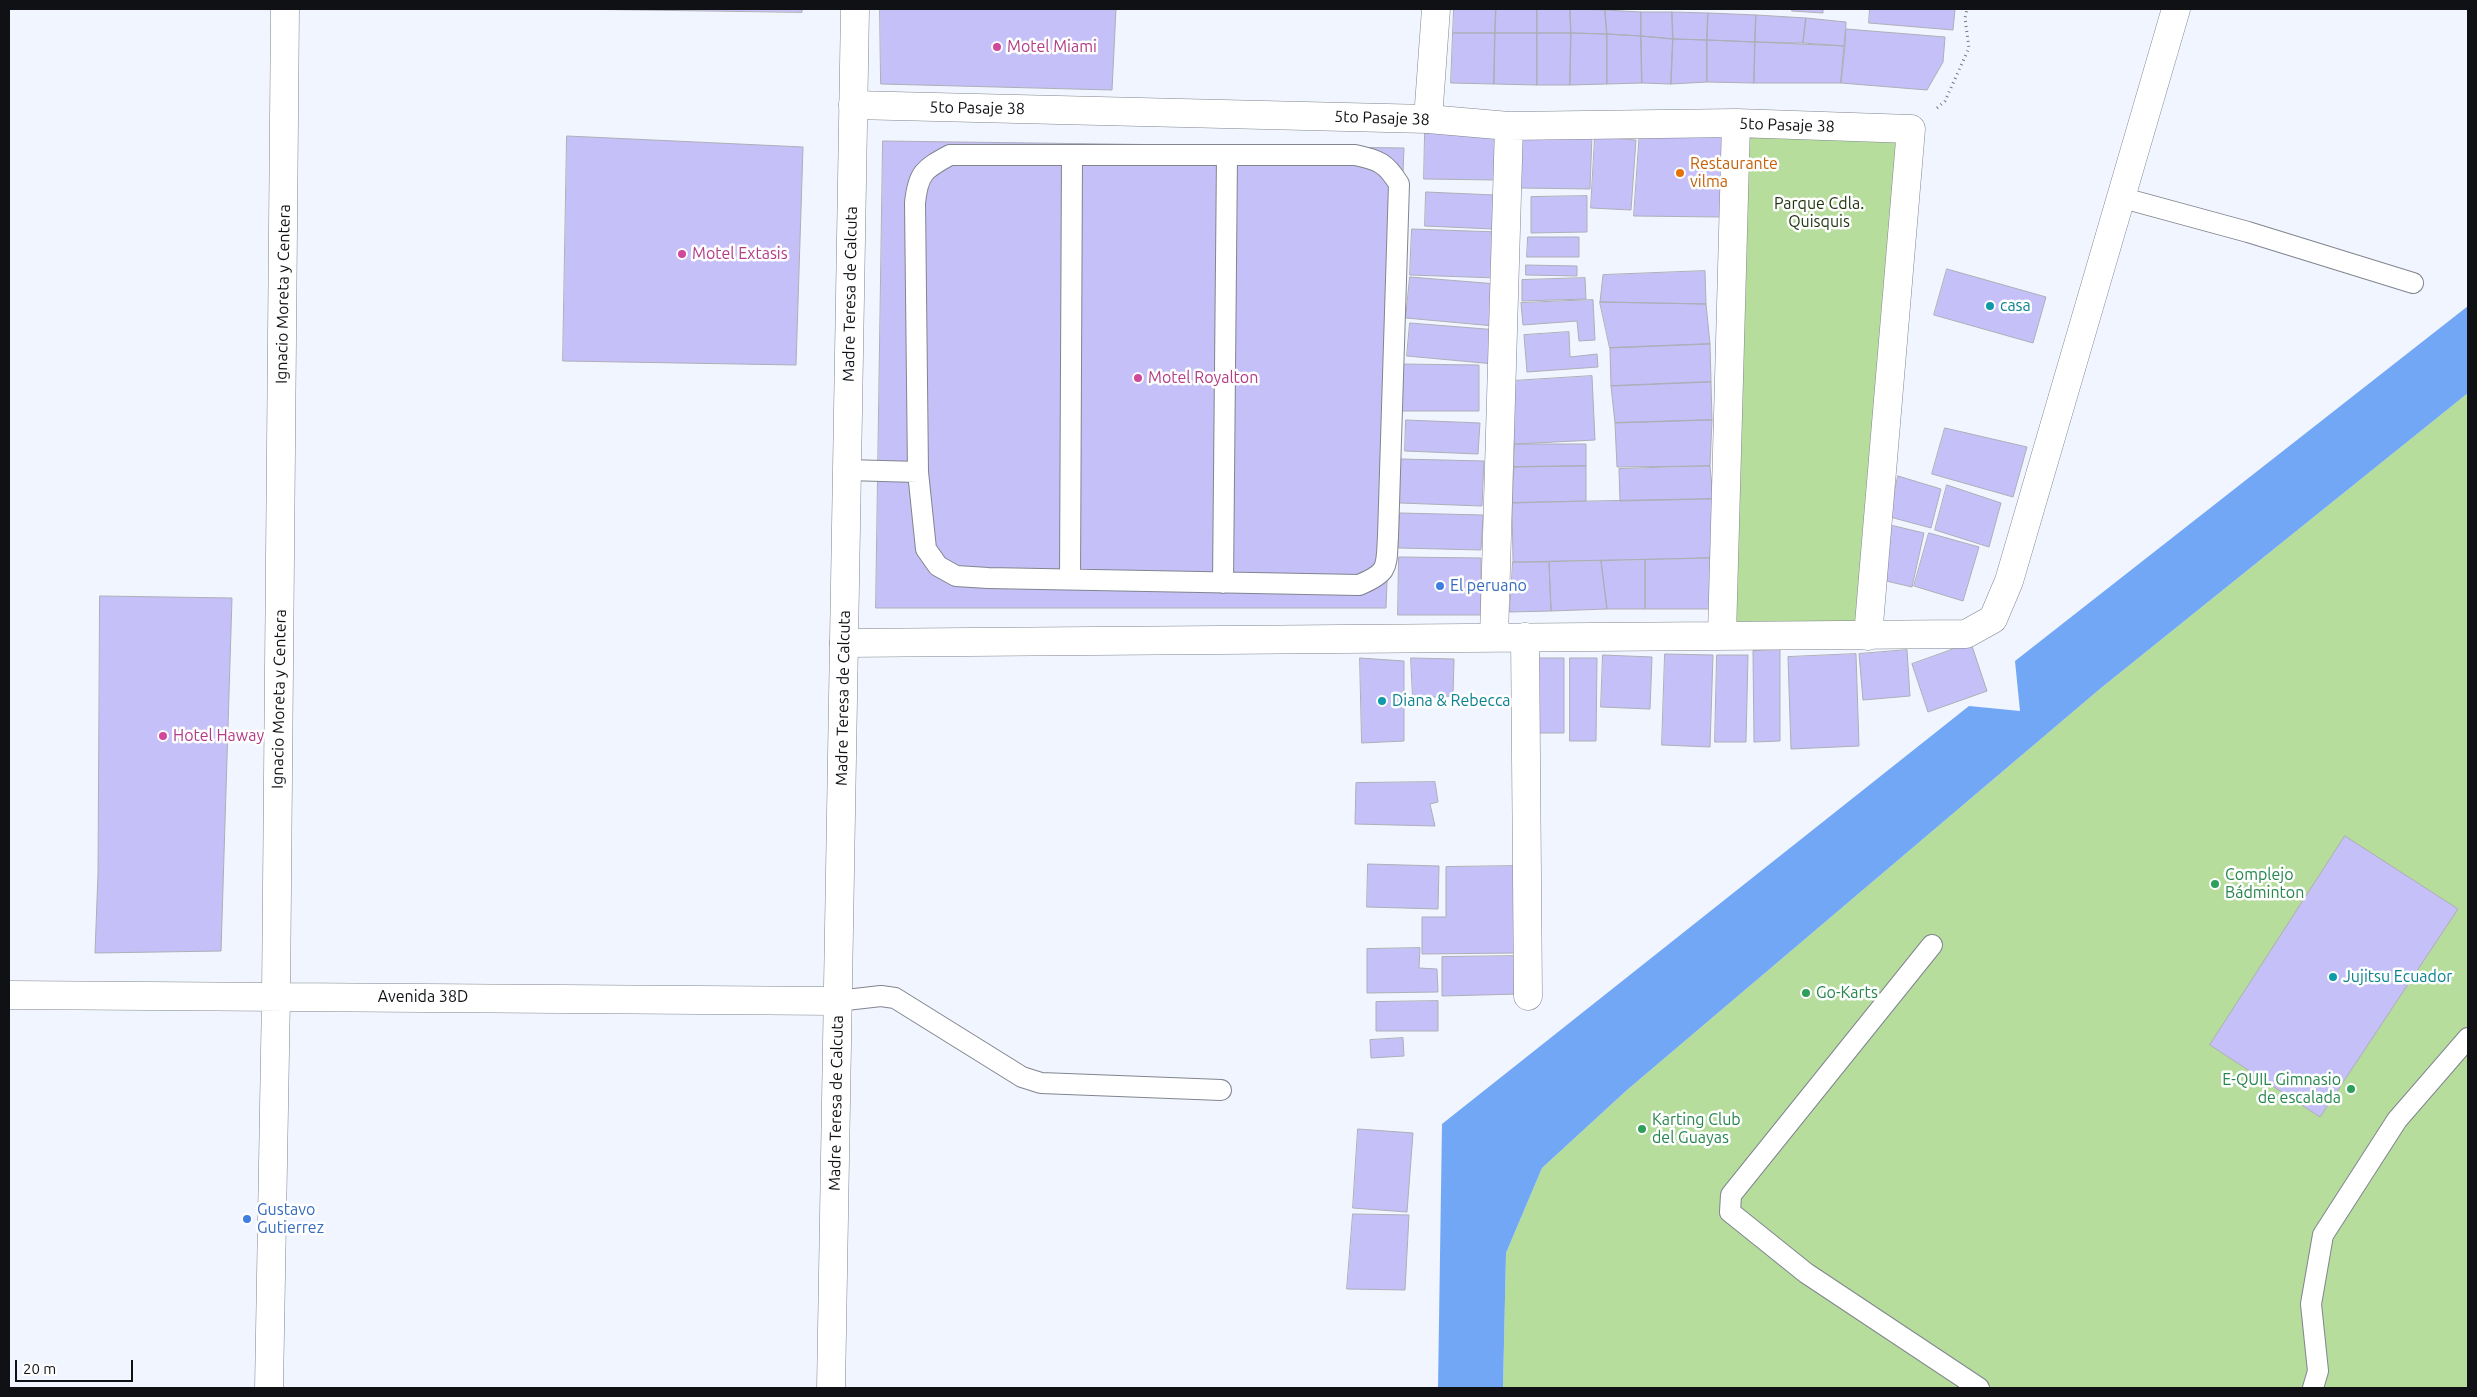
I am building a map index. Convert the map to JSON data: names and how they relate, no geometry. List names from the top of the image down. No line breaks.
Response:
{"streets":{"street":["5to Pasaje 38","Ignacio Moreta y Centera","Madre Teresa de Calcuta","Avenida 38D"]},"crossings":[["5to Pasaje 38","Madre Teresa de Calcuta"],["Ignacio Moreta y Centera","Avenida 38D"],["Madre Teresa de Calcuta","Avenida 38D"]],"parks":["Parque Cdla. Quisquis"],"places":["Motel Miami","Restaurante vilma","Motel Extasis","casa","Motel Royalton","El peruano","Diana & Rebecca","Hotel Haway","Complejo Bádminton","Jujitsu Ecuador","Go-Karts","E-QUIL Gimnasio de escalada","Karting Club del Guayas","Gustavo Gutierrez"],"scale_bar":"20 m"}
